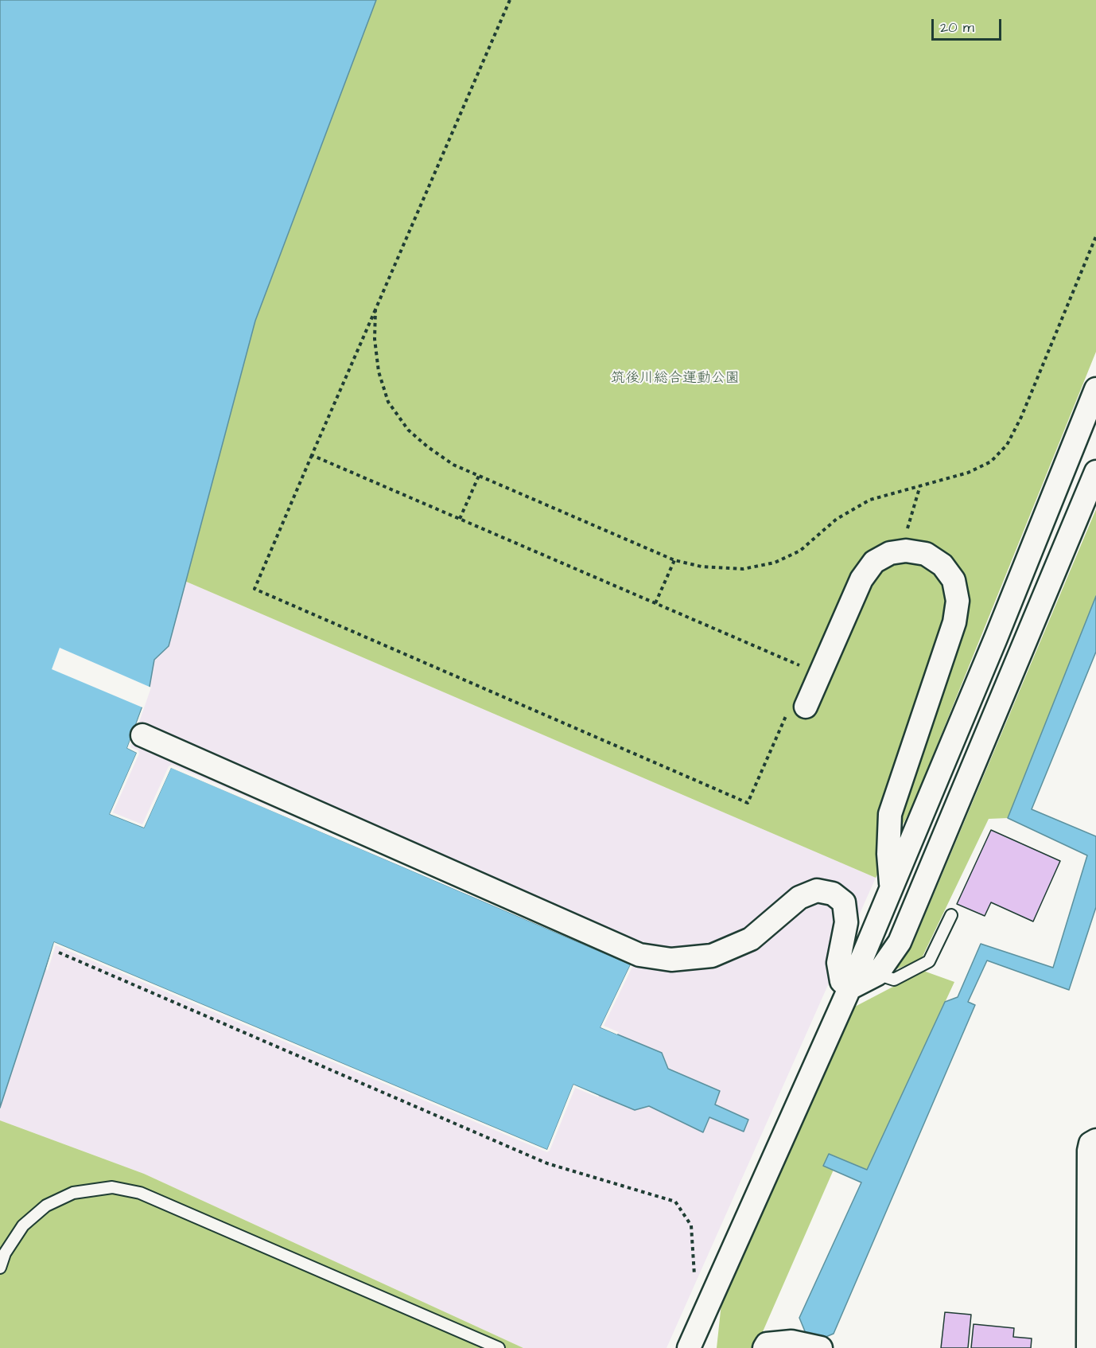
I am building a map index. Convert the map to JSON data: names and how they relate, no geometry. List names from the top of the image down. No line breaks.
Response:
{"parks":["筑後川総合運動公園"],"scale_bar":"20 m"}
